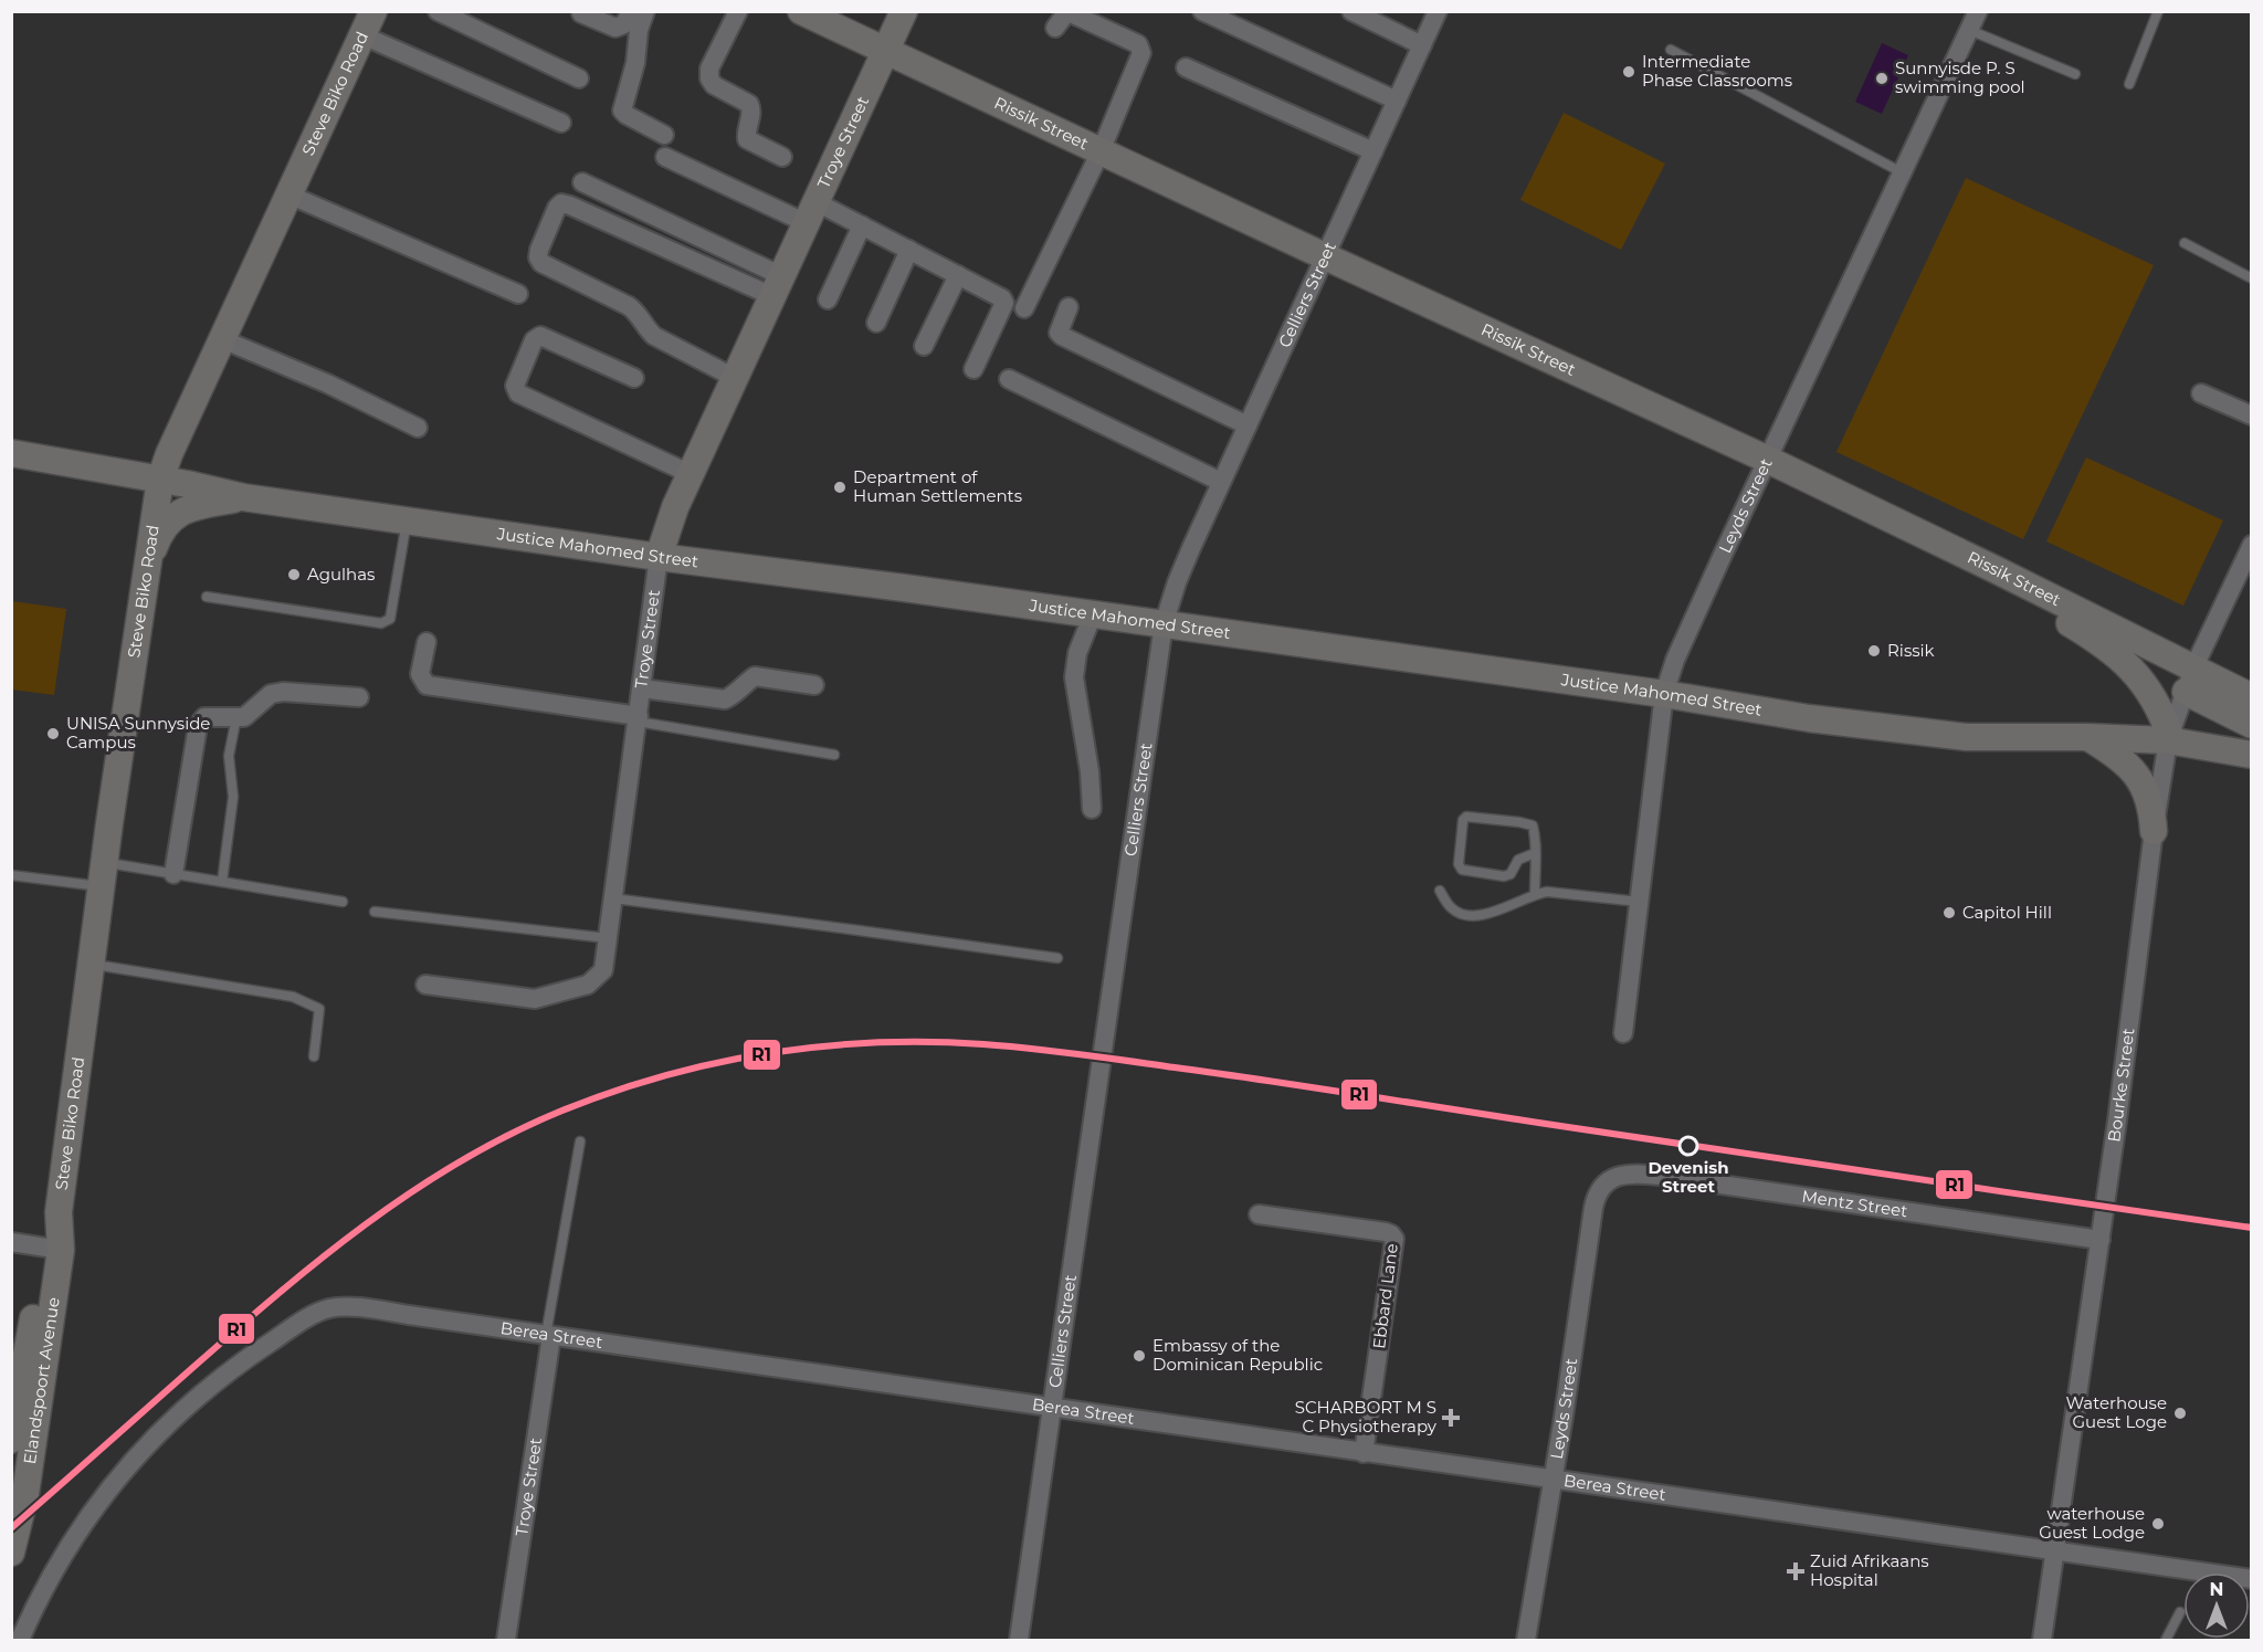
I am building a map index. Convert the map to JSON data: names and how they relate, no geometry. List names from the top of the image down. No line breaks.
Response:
{"streets":{"main road":["Steve Biko Road","Rissik Street","Troye Street","Justice Mahomed Street","Elandspoort Avenue"],"street":["Celliers Street","Leyds Street","Bourke Street","Mentz Street","Ebbard Lane","Berea Street"]},"crossings":[["Steve Biko Road","Justice Mahomed Street"],["Steve Biko Road","Elandspoort Avenue"],["Rissik Street","Troye Street"],["Rissik Street","Celliers Street"],["Rissik Street","Leyds Street"],["Rissik Street","Bourke Street"],["Troye Street","Justice Mahomed Street"],["Troye Street","Berea Street"],["Celliers Street","Justice Mahomed Street"],["Celliers Street","Berea Street"],["Leyds Street","Justice Mahomed Street"],["Leyds Street","Mentz Street"],["Leyds Street","Berea Street"],["Justice Mahomed Street","Bourke Street"],["Bourke Street","Mentz Street"],["Bourke Street","Berea Street"],["Ebbard Lane","Berea Street"]],"places":{"other":["Intermediate Phase Classrooms","Sunnyisde P. S swimming pool","Department of Human Settlements","Agulhas","Rissik","UNISA Sunnyside Campus","Capitol Hill","Devenish Street","Embassy of the Dominican Republic","Waterhouse Guest Loge","waterhouse Guest Lodge"],"health":["SCHARBORT M S C Physiotherapy","Zuid Afrikaans Hospital"]},"lines":["transit line R1"],"north":"top"}
